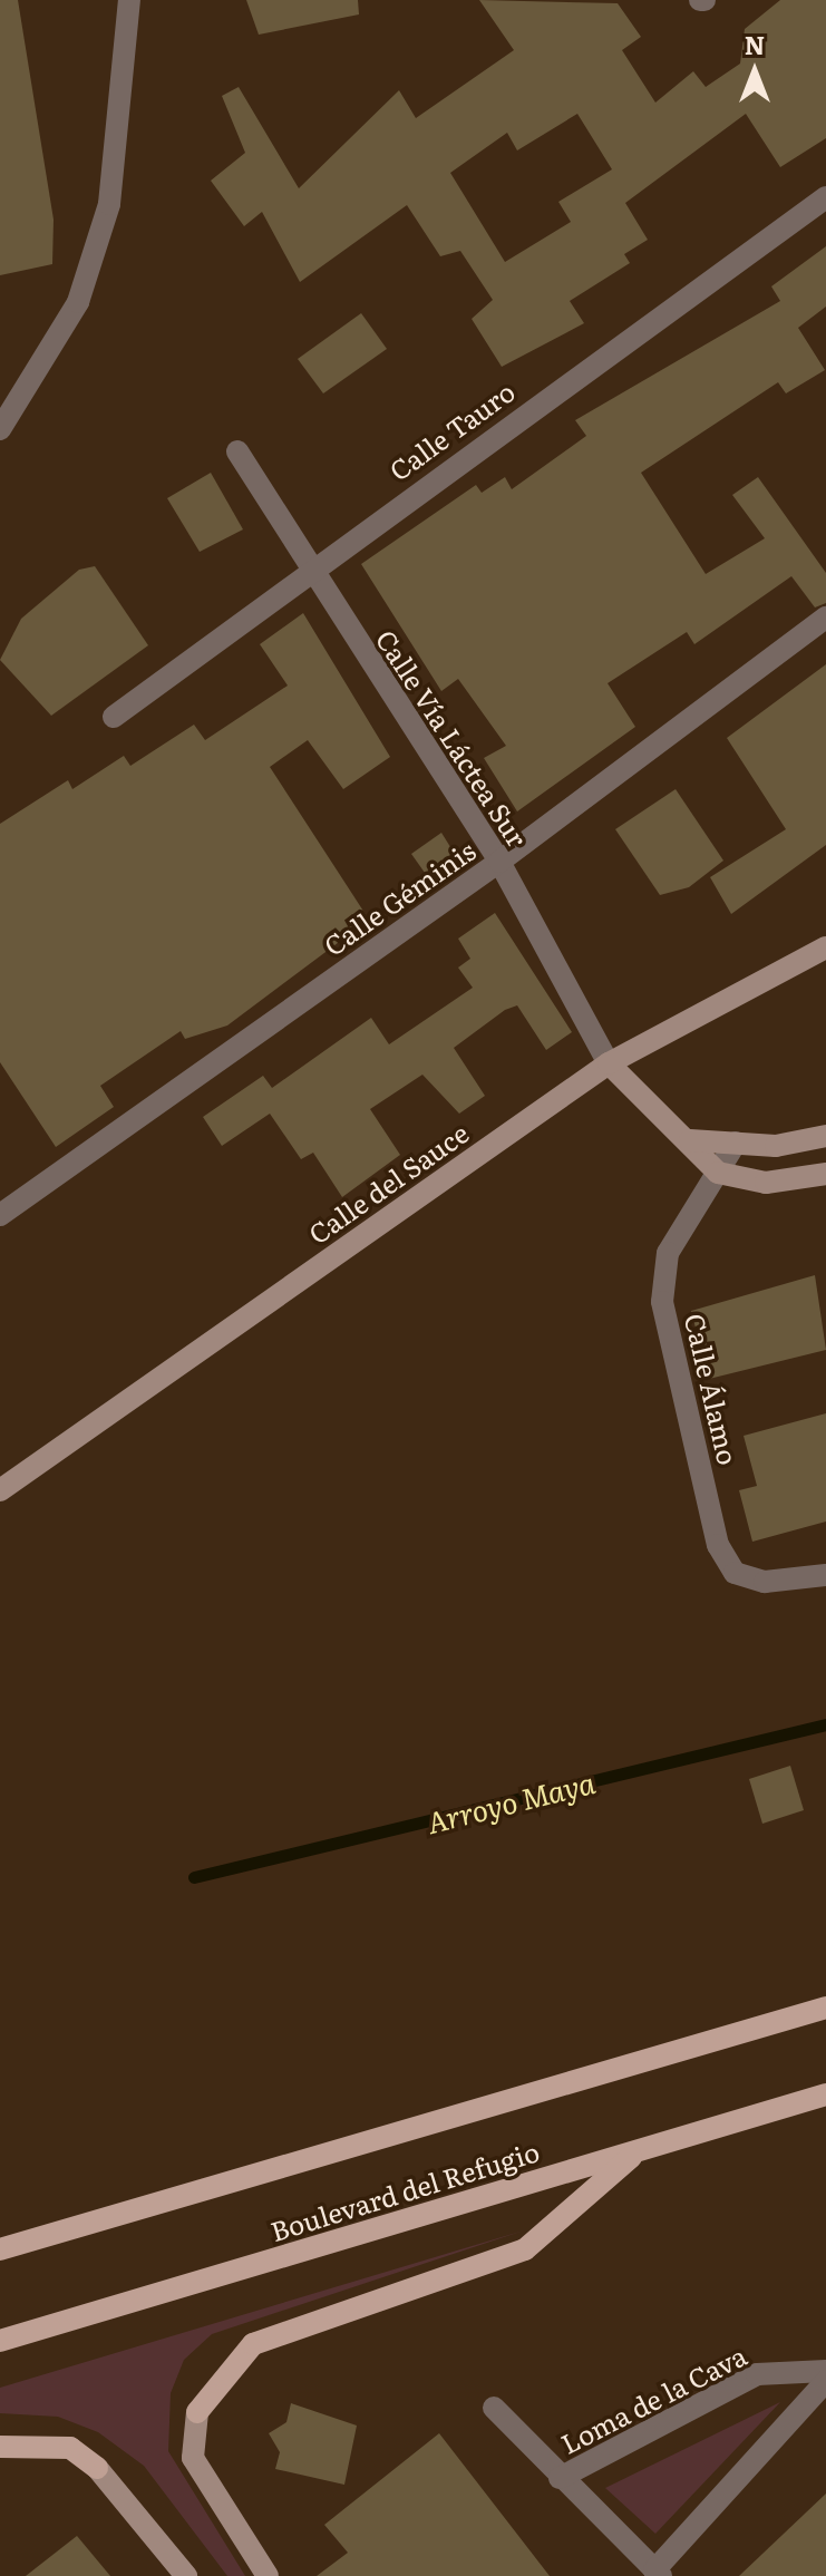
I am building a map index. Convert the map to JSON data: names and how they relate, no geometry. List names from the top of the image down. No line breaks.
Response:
{"streets":{"main road":["Boulevard del Refugio"],"street":["Calle Tauro","Calle Vía Láctea Sur","Calle Géminis","Calle del Sauce","Calle Álamo","Loma de la Cava"]},"crossings":[["Calle Tauro","Calle Vía Láctea Sur"],["Calle Vía Láctea Sur","Calle Géminis"],["Calle Vía Láctea Sur","Calle del Sauce"]],"water":["Arroyo Maya"],"north":"top"}
